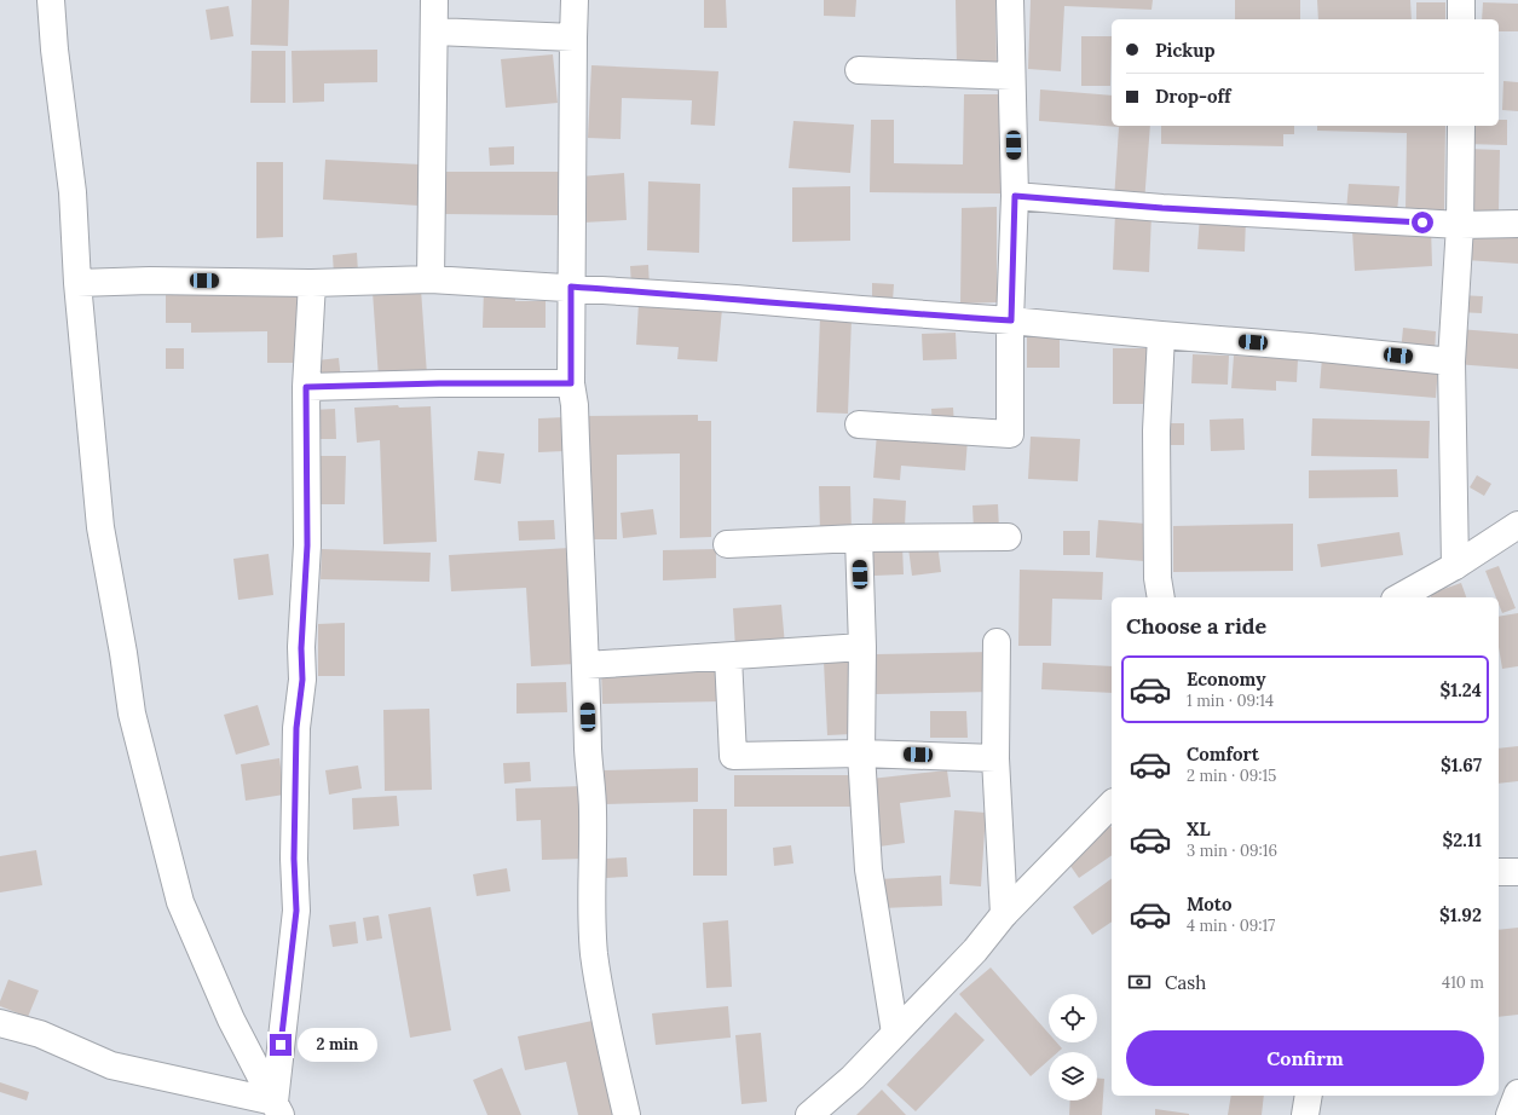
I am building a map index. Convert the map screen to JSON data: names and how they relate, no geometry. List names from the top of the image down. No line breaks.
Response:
{"page":{"banner":["Pickup","Drop-off"],"heading":"Choose a ride","list":[{"name":"Economy","note":"1 min · 09:14","value":"$1.24"},{"name":"Comfort","note":"2 min · 09:15","value":"$1.67"},{"name":"XL","note":"3 min · 09:16","value":"$2.11"},{"name":"Moto","note":"4 min · 09:17","value":"$1.92"}],"pay":["Cash","410 m"],"buttons":"Confirm","bubble":"2 min"}}
